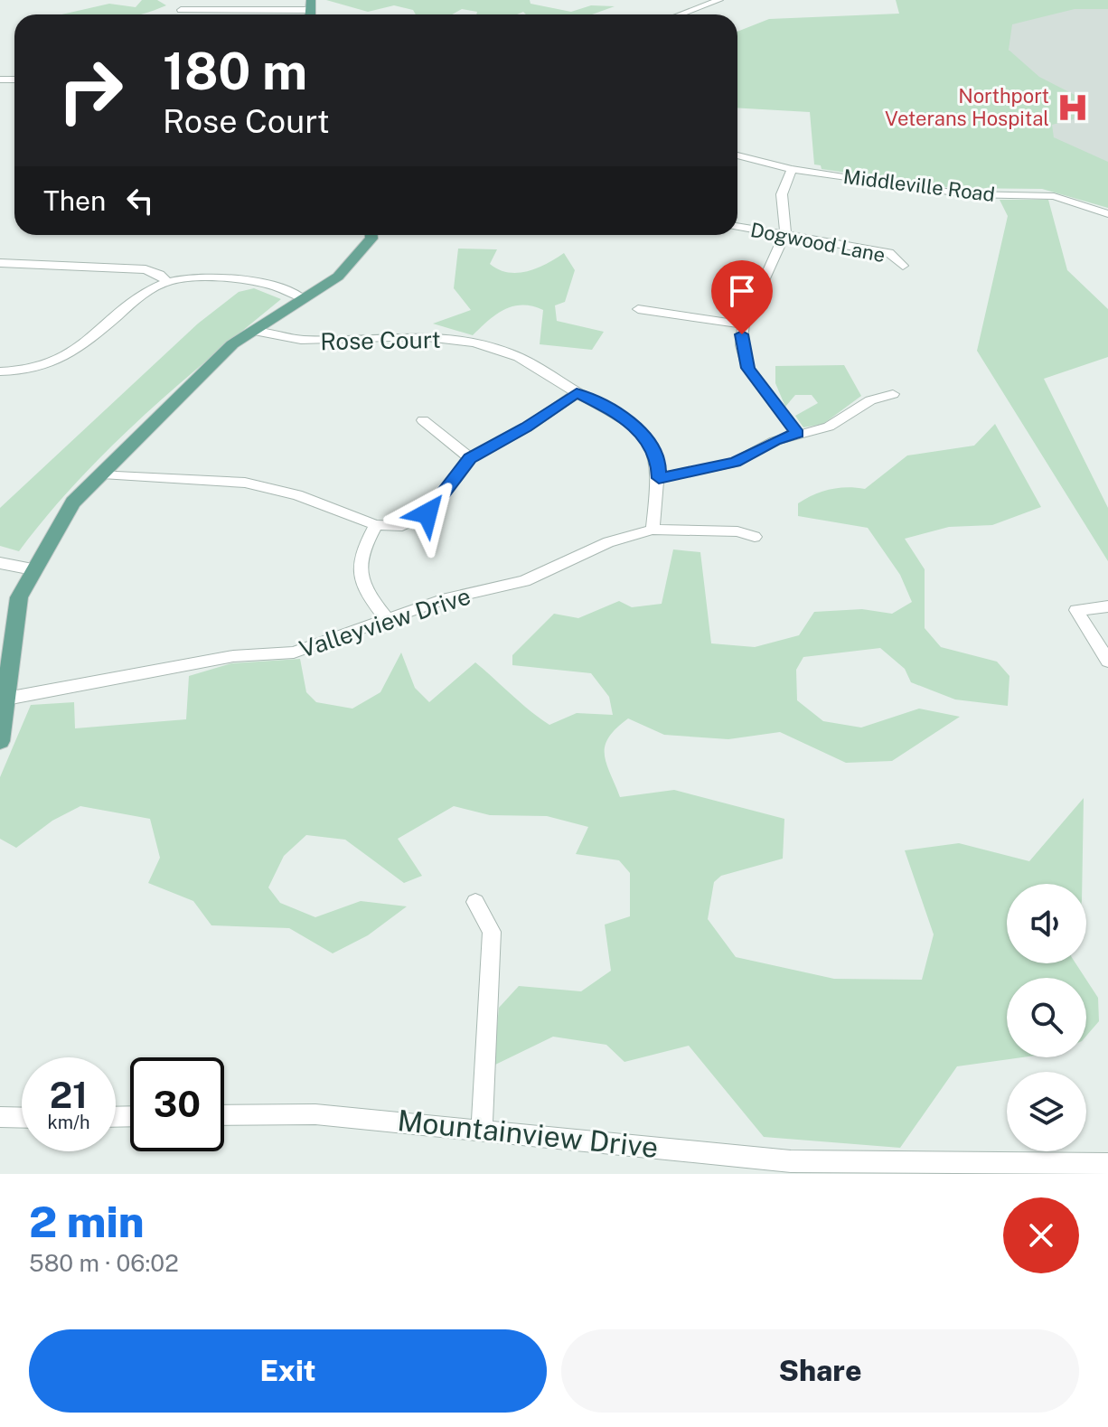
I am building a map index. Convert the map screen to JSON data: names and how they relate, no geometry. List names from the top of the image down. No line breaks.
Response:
{"streets":{"street":["Middleville Road","Dogwood Lane","Rose Court","Valleyview Drive","Mountainview Drive"]},"crossings":[["Rose Court","Valleyview Drive"]],"places":{"hospital":["Northport Veterans Hospital"]},"page":{"turn":["180 m","Rose Court"],"then":"Then","speed":"21 km/h","limit":"30","heading":["2 min","580 m · 06:02"],"buttons":["Exit","Share"]}}
